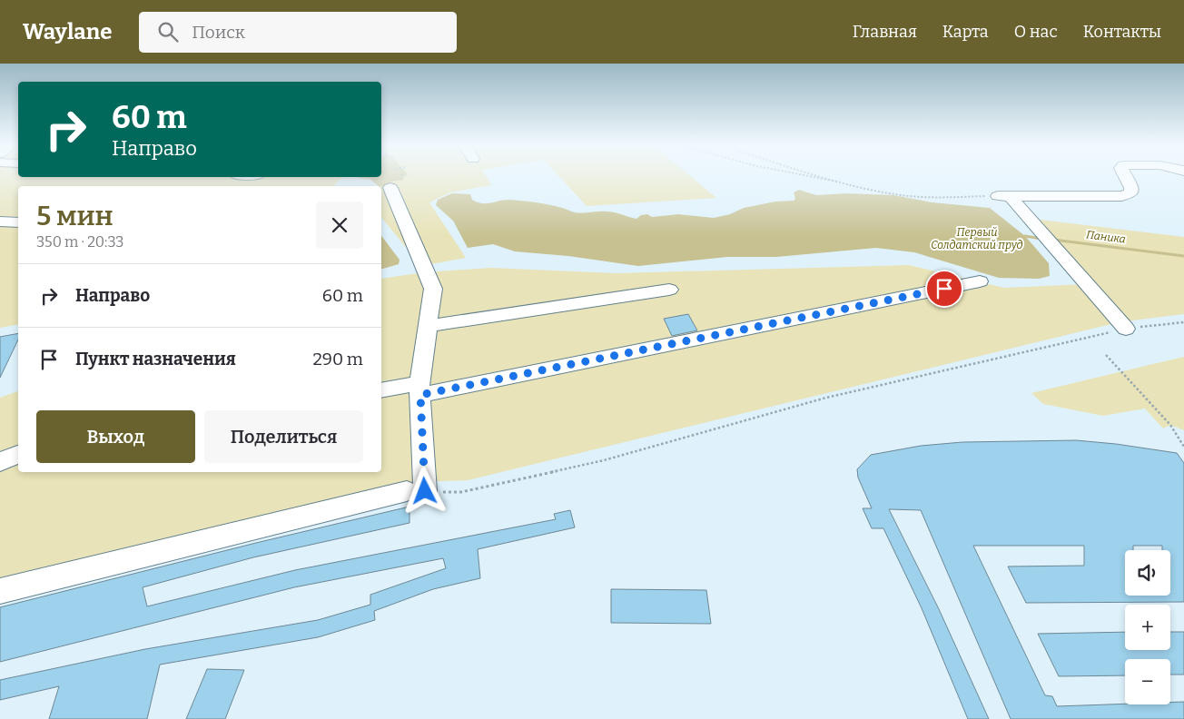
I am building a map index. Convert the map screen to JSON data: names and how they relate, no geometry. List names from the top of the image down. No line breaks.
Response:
{"water":["Первый Солдатский пруд","Паника"],"page":{"header":"Waylane","search":"Поиск","nav":["Главная","Карта","О нас","Контакты"],"turn":["60 m","Направо"],"heading":["5 мин","350 m · 20:33"],"list":[{"name":"Направо","value":"60 m"},{"name":"Пункт назначения","value":"290 m"}],"buttons":["Выход","Поделиться"],"map_buttons":["+","−"]}}
